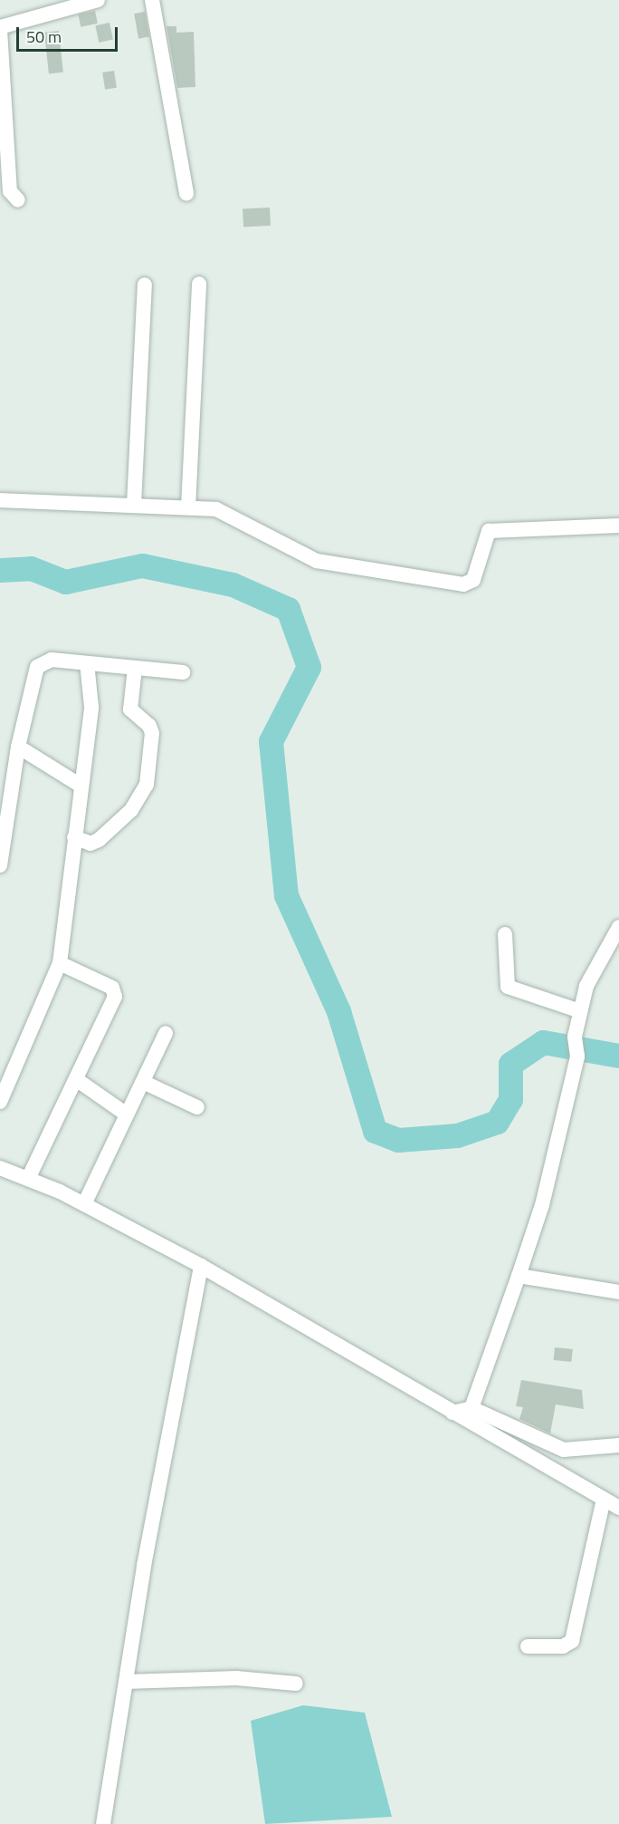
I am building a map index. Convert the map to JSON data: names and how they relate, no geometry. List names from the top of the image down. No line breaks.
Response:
{"scale_bar":"50 m"}
